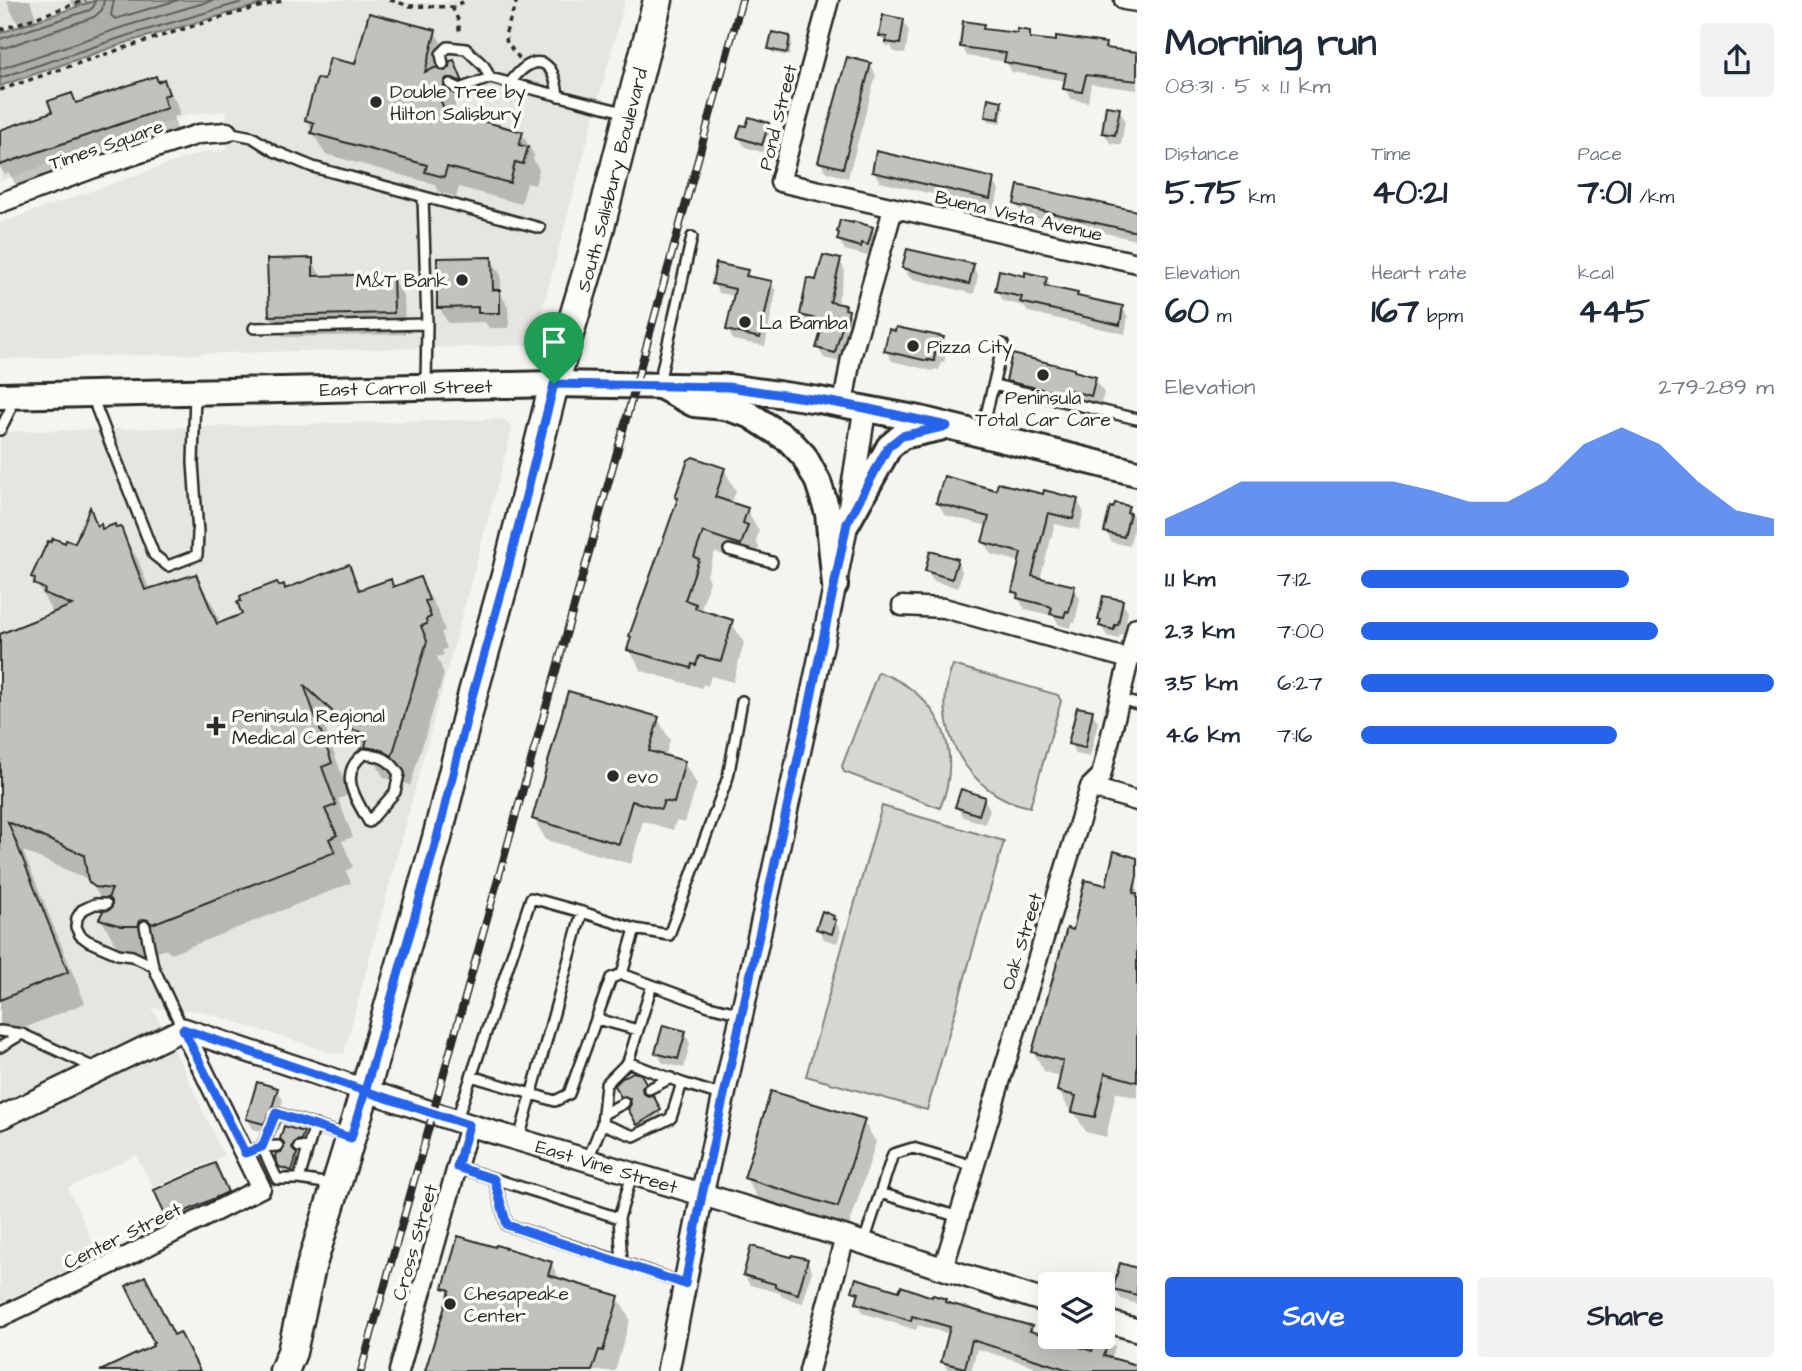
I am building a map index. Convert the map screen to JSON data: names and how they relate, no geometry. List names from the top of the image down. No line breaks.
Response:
{"streets":{"main road":["South Salisbury Boulevard","East Carroll Street"],"street":["Pond Street","Times Square","Buena Vista Avenue","Oak Street","East Vine Street","Center Street","Cross Street"]},"crossings":[["Pond Street","Buena Vista Avenue"],["South Salisbury Boulevard","East Carroll Street"],["South Salisbury Boulevard","East Vine Street"],["Oak Street","East Vine Street"],["East Vine Street","Cross Street"]],"places":{"other":["Double Tree by Hilton Salisbury","M&T Bank","La Bamba","Pizza City","Peninsula Total Car Care","evo","Chesapeake Center"],"health":["Peninsula Regional Medical Center"]},"page":{"heading":["Morning run","08:31 · 5 × 1.1 km"],"stats":[["Distance","5.75 km"],["Time","40:21"],["Pace","7:01 /km"],["Elevation","60 m"],["Heart rate","167 bpm"],["kcal","445"]],"chart":["Elevation","279–289 m"],"list":[{"name":"1.1 km","note":"7:12"},{"name":"2.3 km","note":"7:00"},{"name":"3.5 km","note":"6:27"},{"name":"4.6 km","note":"7:16"}],"buttons":["Save","Share"]}}
